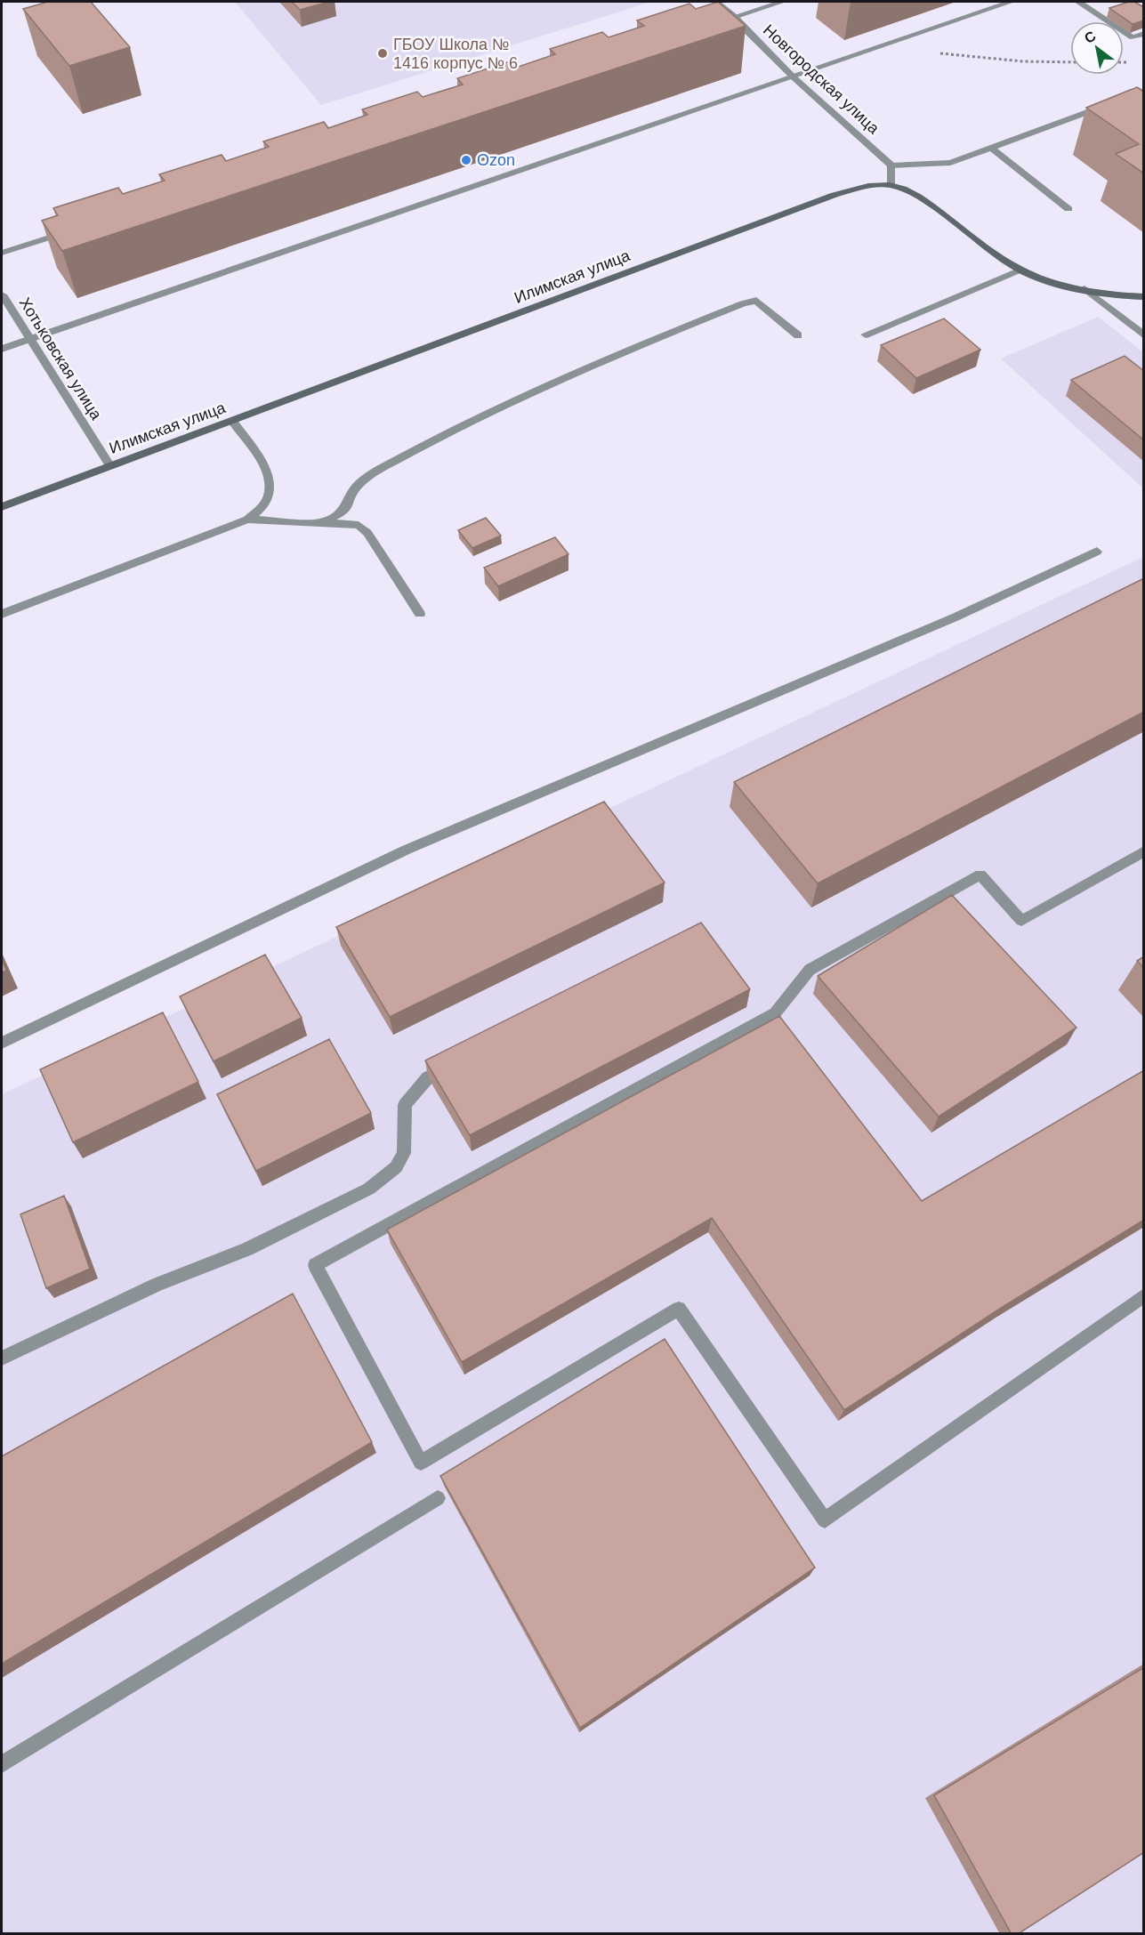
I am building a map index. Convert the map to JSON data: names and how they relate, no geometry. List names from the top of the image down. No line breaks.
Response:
{"streets":{"street":["Новгородская улица","Илимская улица","Хотьковская улица"]},"crossings":[["Илимская улица","Хотьковская улица"]],"places":["ГБОУ Школа № 1416 корпус № 6","Ozon"],"north":"top left"}
